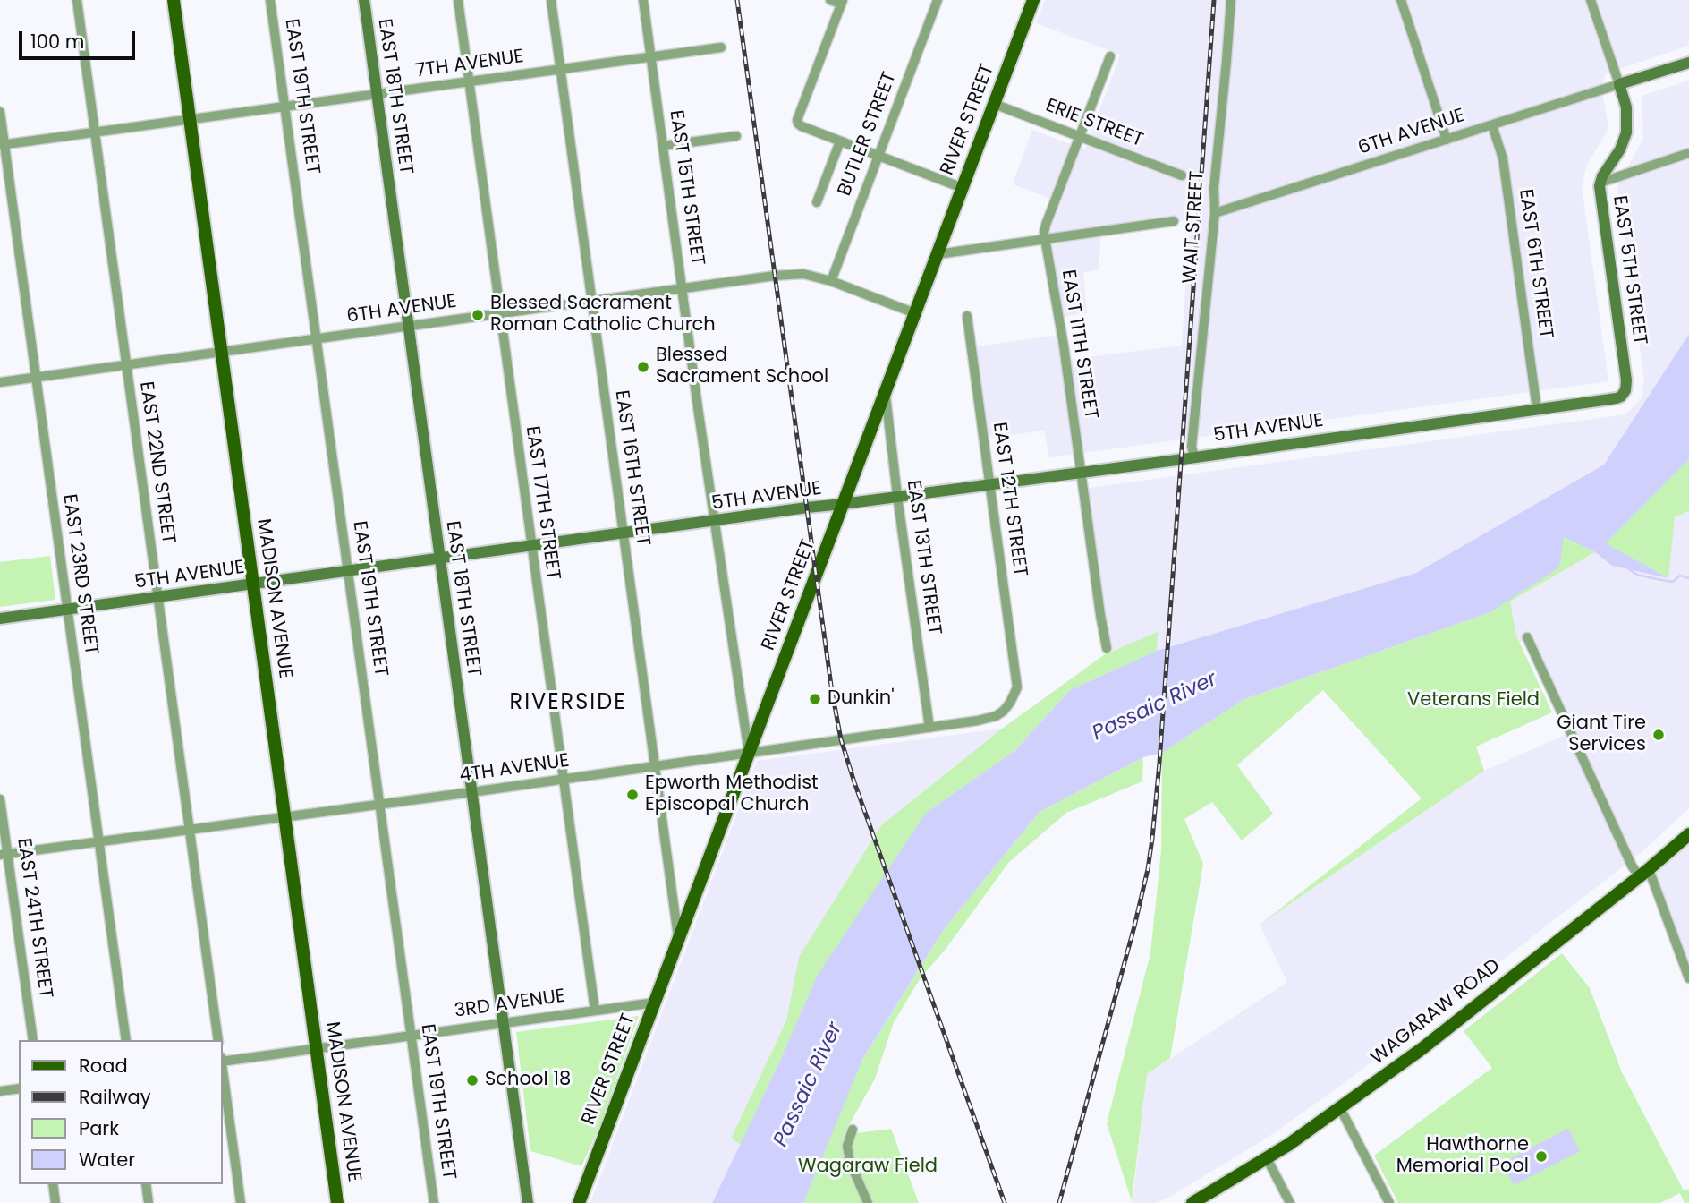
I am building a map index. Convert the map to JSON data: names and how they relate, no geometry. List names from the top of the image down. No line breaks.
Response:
{"streets":{"main road":["EAST 18TH STREET","RIVER STREET","EAST 5TH STREET","5TH AVENUE","MADISON AVENUE","WAGARAW ROAD"],"street":["7TH AVENUE","EAST 19TH STREET","ERIE STREET","6TH AVENUE","BUTLER STREET","EAST 15TH STREET","WAIT STREET","EAST 6TH STREET","EAST 11TH STREET","EAST 22ND STREET","EAST 16TH STREET","EAST 12TH STREET","EAST 17TH STREET","EAST 13TH STREET","EAST 23RD STREET","4TH AVENUE","EAST 24TH STREET","3RD AVENUE"]},"crossings":[["7TH AVENUE","EAST 19TH STREET"],["7TH AVENUE","EAST 18TH STREET"],["7TH AVENUE","EAST 15TH STREET"],["7TH AVENUE","EAST 22ND STREET"],["7TH AVENUE","EAST 16TH STREET"],["7TH AVENUE","EAST 17TH STREET"],["7TH AVENUE","EAST 23RD STREET"],["7TH AVENUE","MADISON AVENUE"],["EAST 19TH STREET","6TH AVENUE"],["EAST 19TH STREET","5TH AVENUE"],["EAST 19TH STREET","4TH AVENUE"],["EAST 19TH STREET","3RD AVENUE"],["EAST 18TH STREET","6TH AVENUE"],["EAST 18TH STREET","5TH AVENUE"],["EAST 18TH STREET","4TH AVENUE"],["EAST 18TH STREET","3RD AVENUE"],["RIVER STREET","ERIE STREET"],["RIVER STREET","6TH AVENUE"],["RIVER STREET","EAST 15TH STREET"],["RIVER STREET","5TH AVENUE"],["RIVER STREET","EAST 16TH STREET"],["RIVER STREET","EAST 13TH STREET"],["RIVER STREET","4TH AVENUE"],["RIVER STREET","3RD AVENUE"],["ERIE STREET","EAST 11TH STREET"],["6TH AVENUE","BUTLER STREET"],["6TH AVENUE","EAST 15TH STREET"],["6TH AVENUE","WAIT STREET"],["6TH AVENUE","EAST 6TH STREET"],["6TH AVENUE","EAST 5TH STREET"],["6TH AVENUE","EAST 22ND STREET"],["6TH AVENUE","EAST 16TH STREET"],["6TH AVENUE","EAST 17TH STREET"],["6TH AVENUE","EAST 23RD STREET"],["6TH AVENUE","MADISON AVENUE"],["EAST 15TH STREET","5TH AVENUE"],["EAST 15TH STREET","4TH AVENUE"],["WAIT STREET","5TH AVENUE"],["EAST 6TH STREET","EAST 5TH STREET"],["EAST 6TH STREET","5TH AVENUE"],["EAST 5TH STREET","5TH AVENUE"],["EAST 11TH STREET","5TH AVENUE"],["5TH AVENUE","EAST 22ND STREET"],["5TH AVENUE","EAST 16TH STREET"],["5TH AVENUE","EAST 12TH STREET"],["5TH AVENUE","EAST 17TH STREET"],["5TH AVENUE","EAST 13TH STREET"],["5TH AVENUE","EAST 23RD STREET"],["5TH AVENUE","MADISON AVENUE"],["EAST 22ND STREET","4TH AVENUE"],["EAST 16TH STREET","4TH AVENUE"],["EAST 12TH STREET","4TH AVENUE"],["EAST 17TH STREET","4TH AVENUE"],["EAST 17TH STREET","3RD AVENUE"],["EAST 13TH STREET","4TH AVENUE"],["EAST 23RD STREET","4TH AVENUE"],["MADISON AVENUE","4TH AVENUE"],["MADISON AVENUE","3RD AVENUE"],["4TH AVENUE","EAST 24TH STREET"]],"districts":["RIVERSIDE"],"water":["Passaic River"],"parks":["Veterans Field","Wagaraw Field"],"places":["Blessed Sacrament Roman Catholic Church","Blessed Sacrament School","Dunkin'","Giant Tire Services","Epworth Methodist Episcopal Church","School 18","Hawthorne Memorial Pool"],"legend":["Road","Railway","Park","Water"],"scale_bar":"100 m"}
